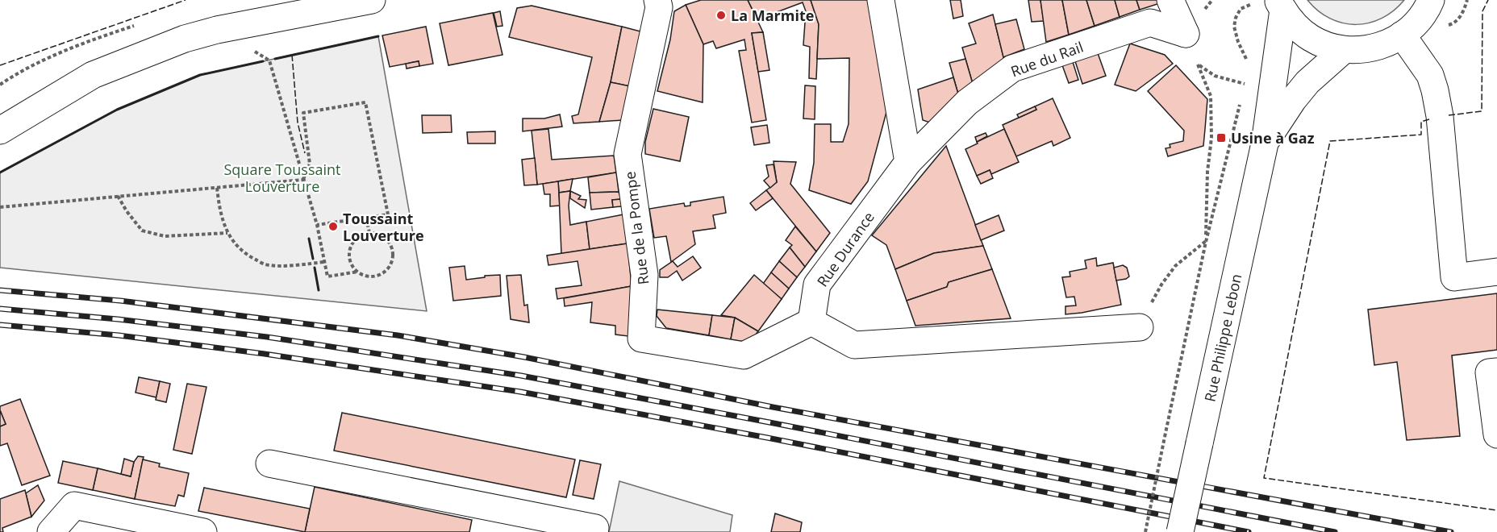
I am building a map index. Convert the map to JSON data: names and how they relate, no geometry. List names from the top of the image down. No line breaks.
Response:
{"streets":{"street":["Rue du Rail","Rue de la Pompe","Rue Durance","Rue Philippe Lebon"]},"crossings":[["Rue du Rail","Rue Durance"],["Rue de la Pompe","Rue Durance"]],"parks":["Square Toussaint Louverture"],"places":{"other":["La Marmite","Toussaint Louverture"],"transit":["Usine à Gaz"]}}
